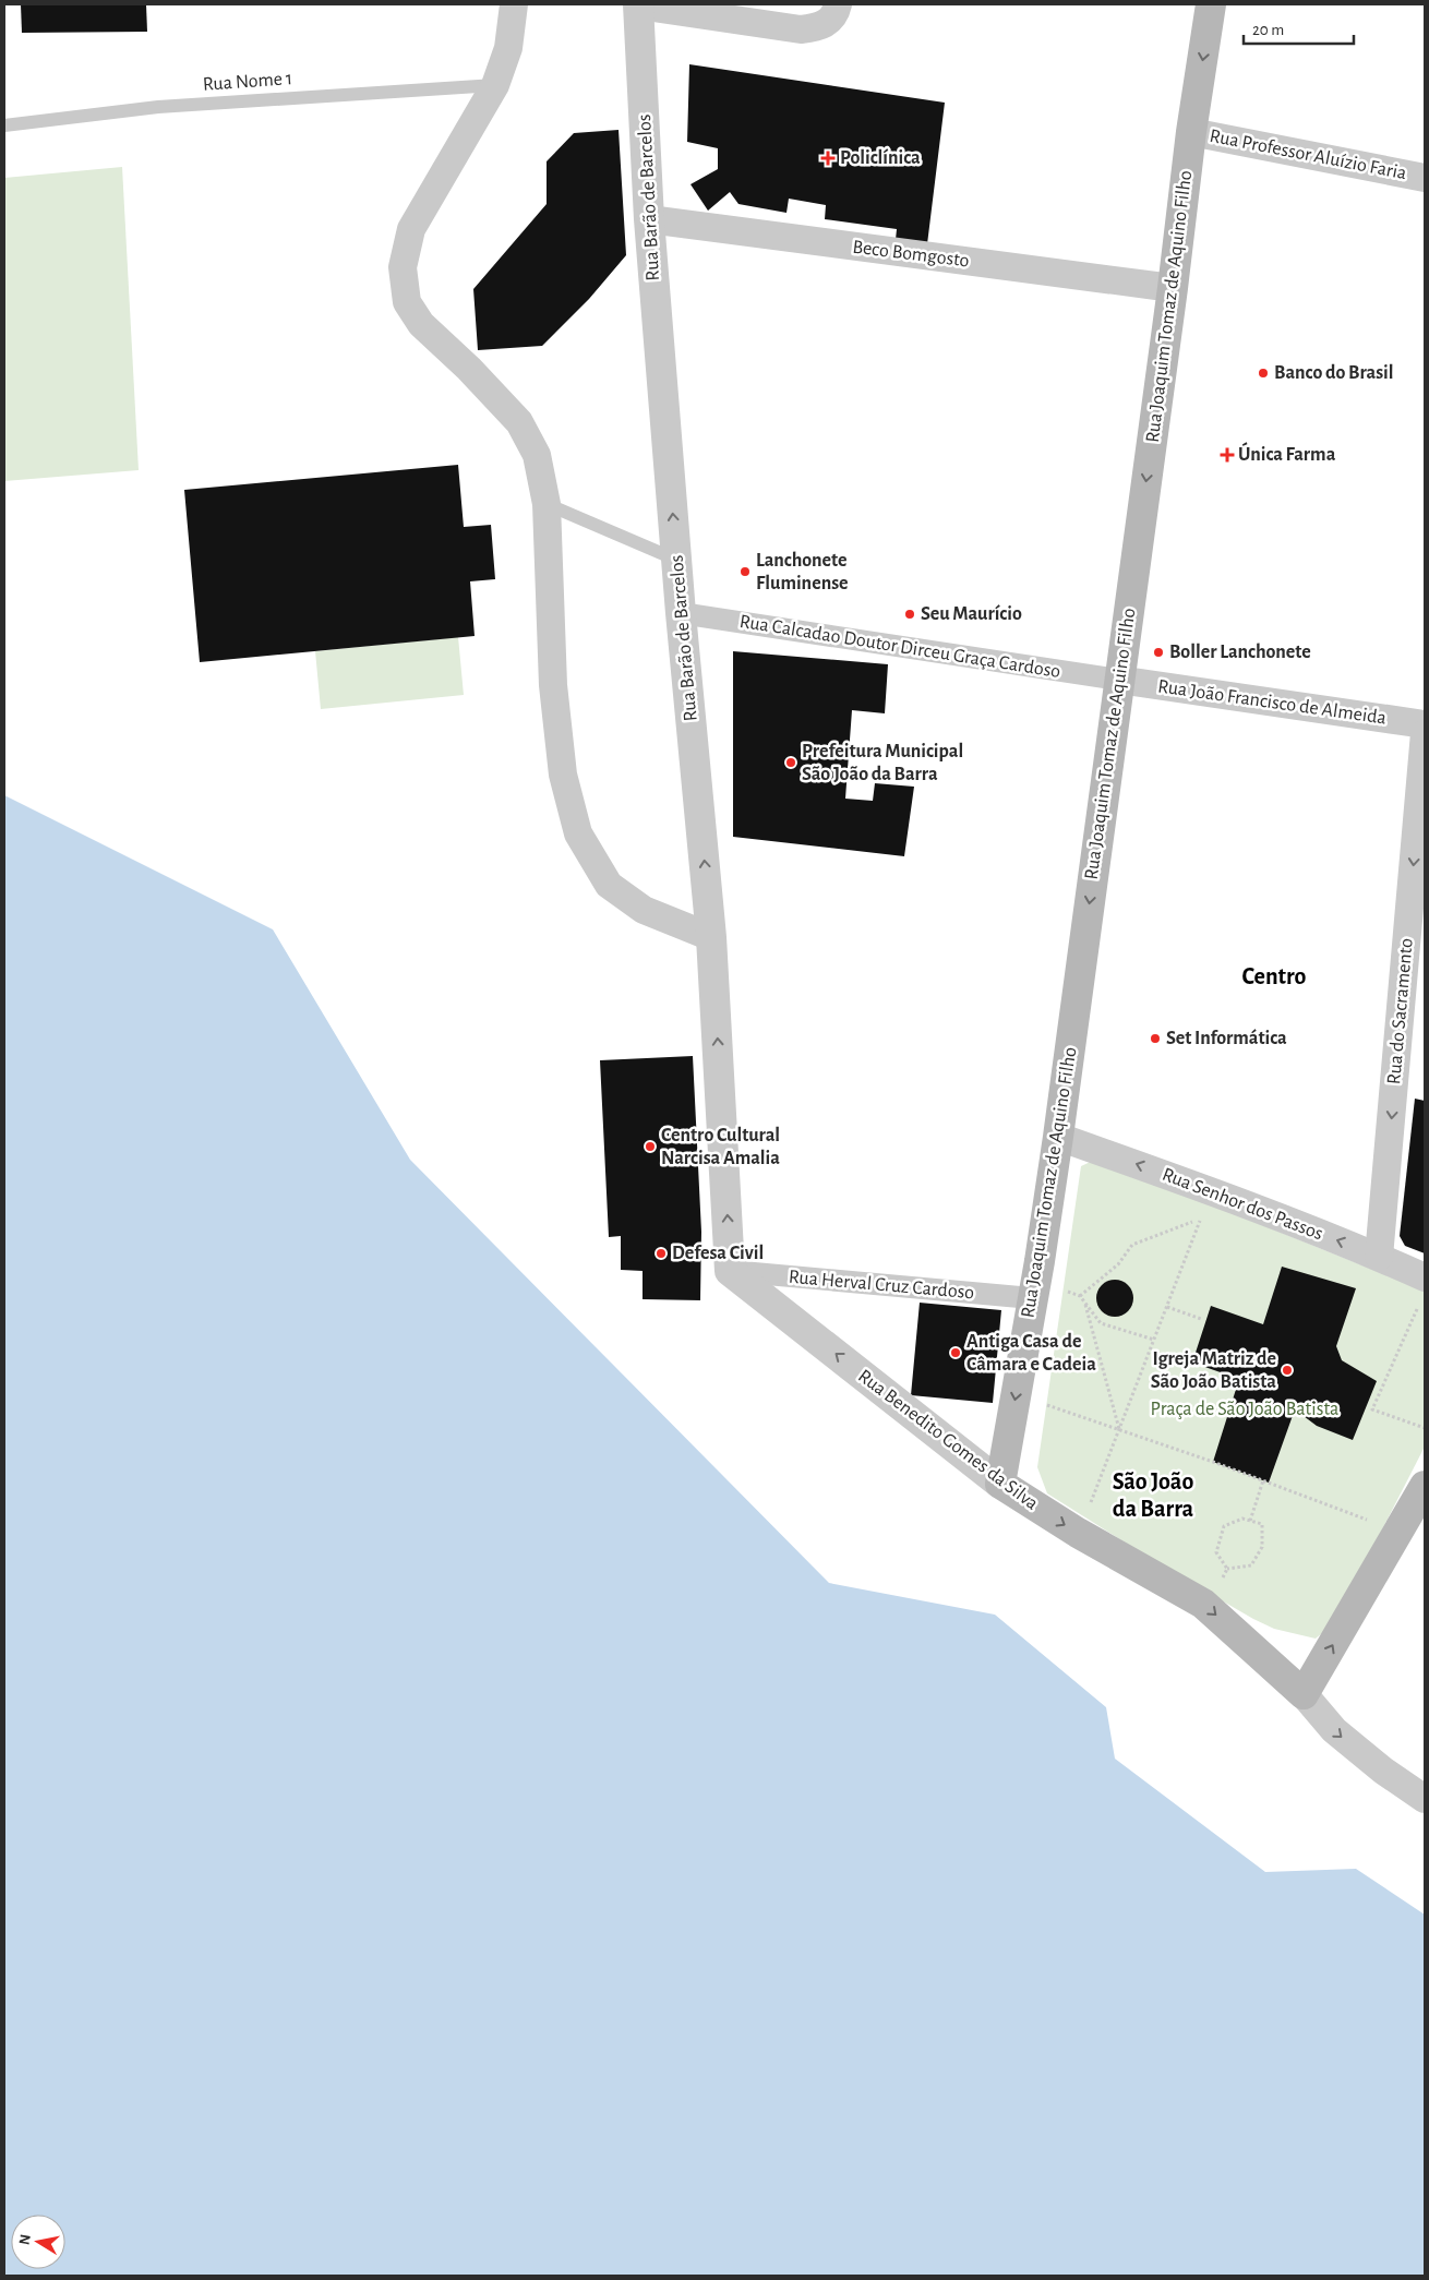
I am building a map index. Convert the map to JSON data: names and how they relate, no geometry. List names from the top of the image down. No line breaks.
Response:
{"streets":{"main road":["Rua Joaquim Tomaz de Aquino Filho","Rua Benedito Gomes da Silva"],"street":["Rua Professor Aluízio Faria","Rua Barão de Barcelos","Beco Bomgosto","Rua Calcadao Doutor Dirceu Graça Cardoso","Rua João Francisco de Almeida","Rua do Sacramento","Rua Senhor dos Passos","Rua Herval Cruz Cardoso"],"lane":["Rua Nome 1"]},"crossings":[["Rua Professor Aluízio Faria","Rua Joaquim Tomaz de Aquino Filho"],["Rua Barão de Barcelos","Beco Bomgosto"],["Rua Barão de Barcelos","Rua Calcadao Doutor Dirceu Graça Cardoso"],["Rua Barão de Barcelos","Rua Herval Cruz Cardoso"],["Rua Barão de Barcelos","Rua Benedito Gomes da Silva"],["Beco Bomgosto","Rua Joaquim Tomaz de Aquino Filho"],["Rua Joaquim Tomaz de Aquino Filho","Rua Calcadao Doutor Dirceu Graça Cardoso"],["Rua Joaquim Tomaz de Aquino Filho","Rua João Francisco de Almeida"],["Rua Joaquim Tomaz de Aquino Filho","Rua Senhor dos Passos"],["Rua Joaquim Tomaz de Aquino Filho","Rua Herval Cruz Cardoso"],["Rua Joaquim Tomaz de Aquino Filho","Rua Benedito Gomes da Silva"],["Rua Calcadao Doutor Dirceu Graça Cardoso","Rua João Francisco de Almeida"],["Rua do Sacramento","Rua Senhor dos Passos"],["Rua Herval Cruz Cardoso","Rua Benedito Gomes da Silva"]],"one_way":["Rua Barão de Barcelos","Rua Joaquim Tomaz de Aquino Filho","Rua do Sacramento","Rua Senhor dos Passos"],"districts":["Centro","São João da Barra"],"parks":["Praça de São João Batista"],"places":{"health":["Policlínica","Única Farma"],"other":["Banco do Brasil","Lanchonete Fluminense","Seu Maurício","Boller Lanchonete","Prefeitura Municipal São João da Barra","Set Informática","Centro Cultural Narcisa Amalia","Defesa Civil","Antiga Casa de Câmara e Cadeia","Igreja Matriz de São João Batista"]},"scale_bar":"20 m","north":"left"}
